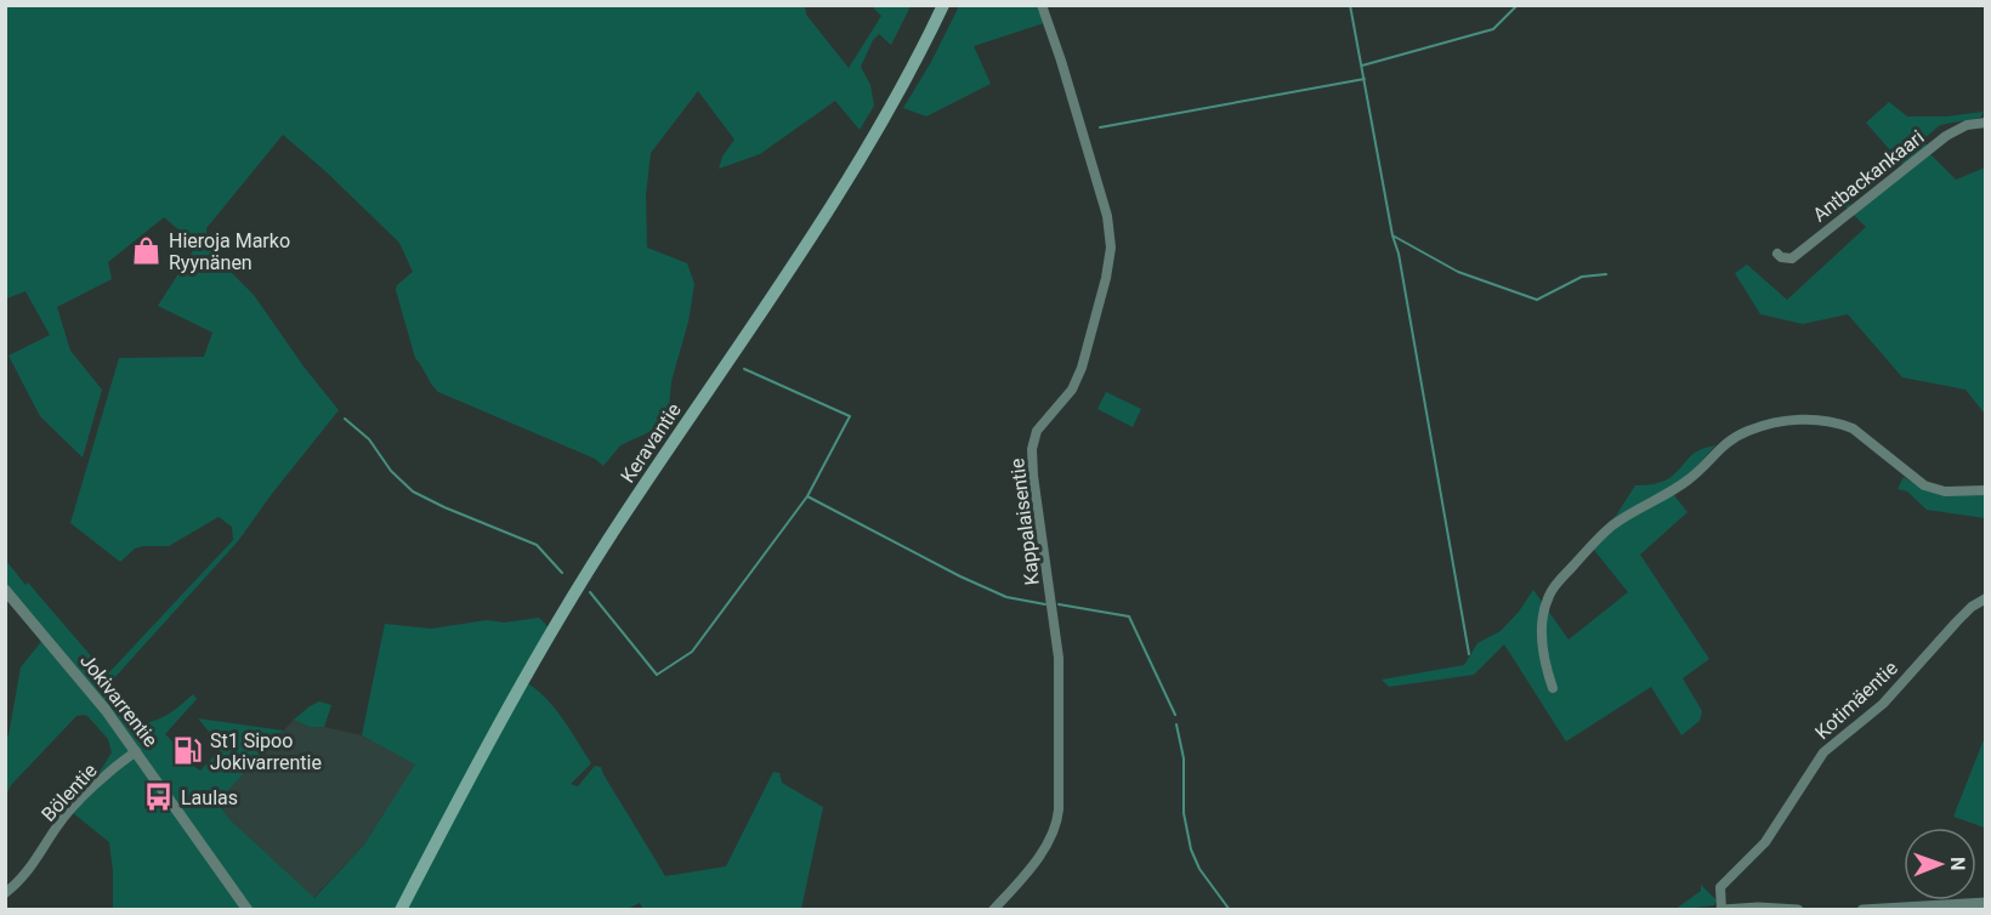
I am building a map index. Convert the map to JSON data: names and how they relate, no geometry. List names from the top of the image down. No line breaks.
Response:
{"streets":{"main road":["Keravantie"],"street":["Antbackankaari","Kappalaisentie","Jokivarrentie","Kotimäentie","Bölentie"]},"crossings":[["Jokivarrentie","Bölentie"]],"places":{"shop":["Hieroja Marko Ryynänen"],"fuel station":["St1 Sipoo Jokivarrentie"],"bus stop":["Laulas"]},"north":"right"}
